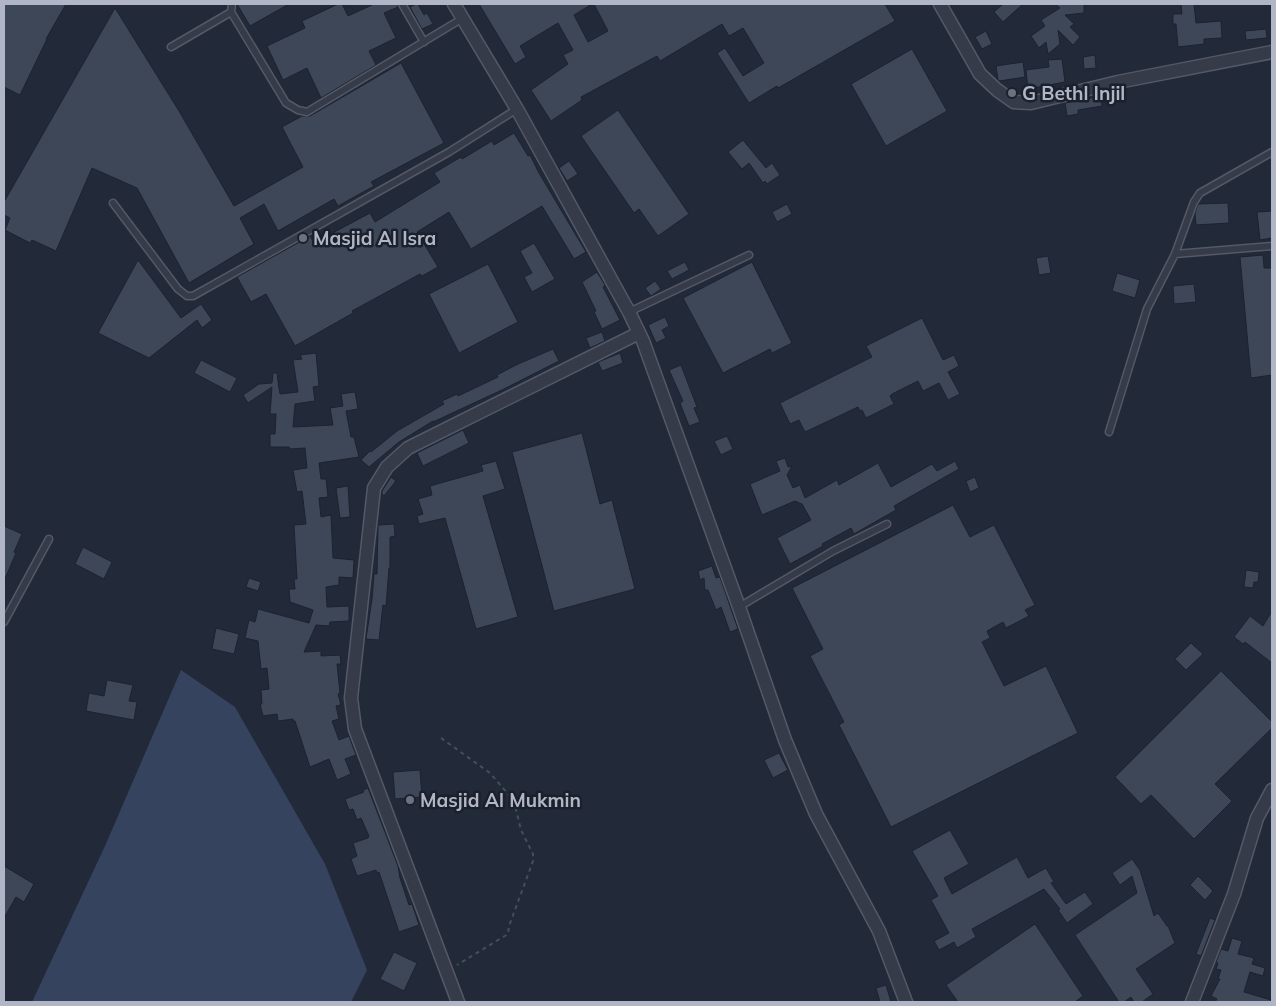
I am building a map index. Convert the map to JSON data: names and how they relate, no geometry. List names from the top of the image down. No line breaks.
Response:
{"places":["G Bethl Injil","Masjid Al Isra","Masjid Al Mukmin"]}
